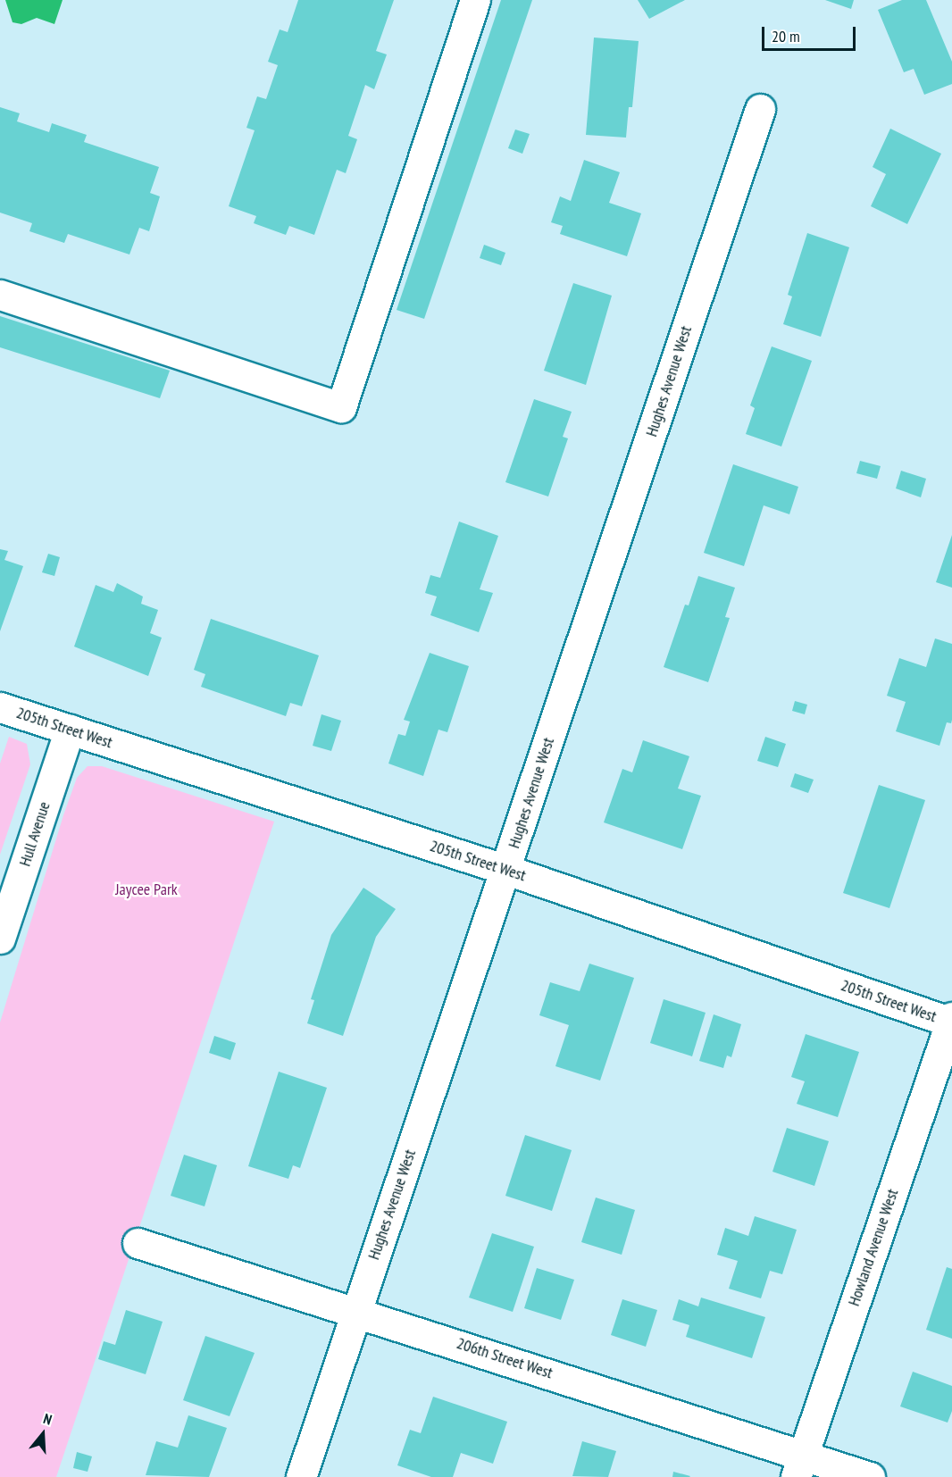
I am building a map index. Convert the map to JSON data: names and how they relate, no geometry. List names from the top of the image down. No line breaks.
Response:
{"streets":{"street":["Hughes Avenue West","205th Street West","Hull Avenue","Howland Avenue West","206th Street West"]},"crossings":[["Hughes Avenue West","205th Street West"],["Hughes Avenue West","206th Street West"],["205th Street West","Hull Avenue"],["205th Street West","Howland Avenue West"],["Howland Avenue West","206th Street West"]],"parks":["Jaycee Park"],"scale_bar":"20 m","north":"top"}
